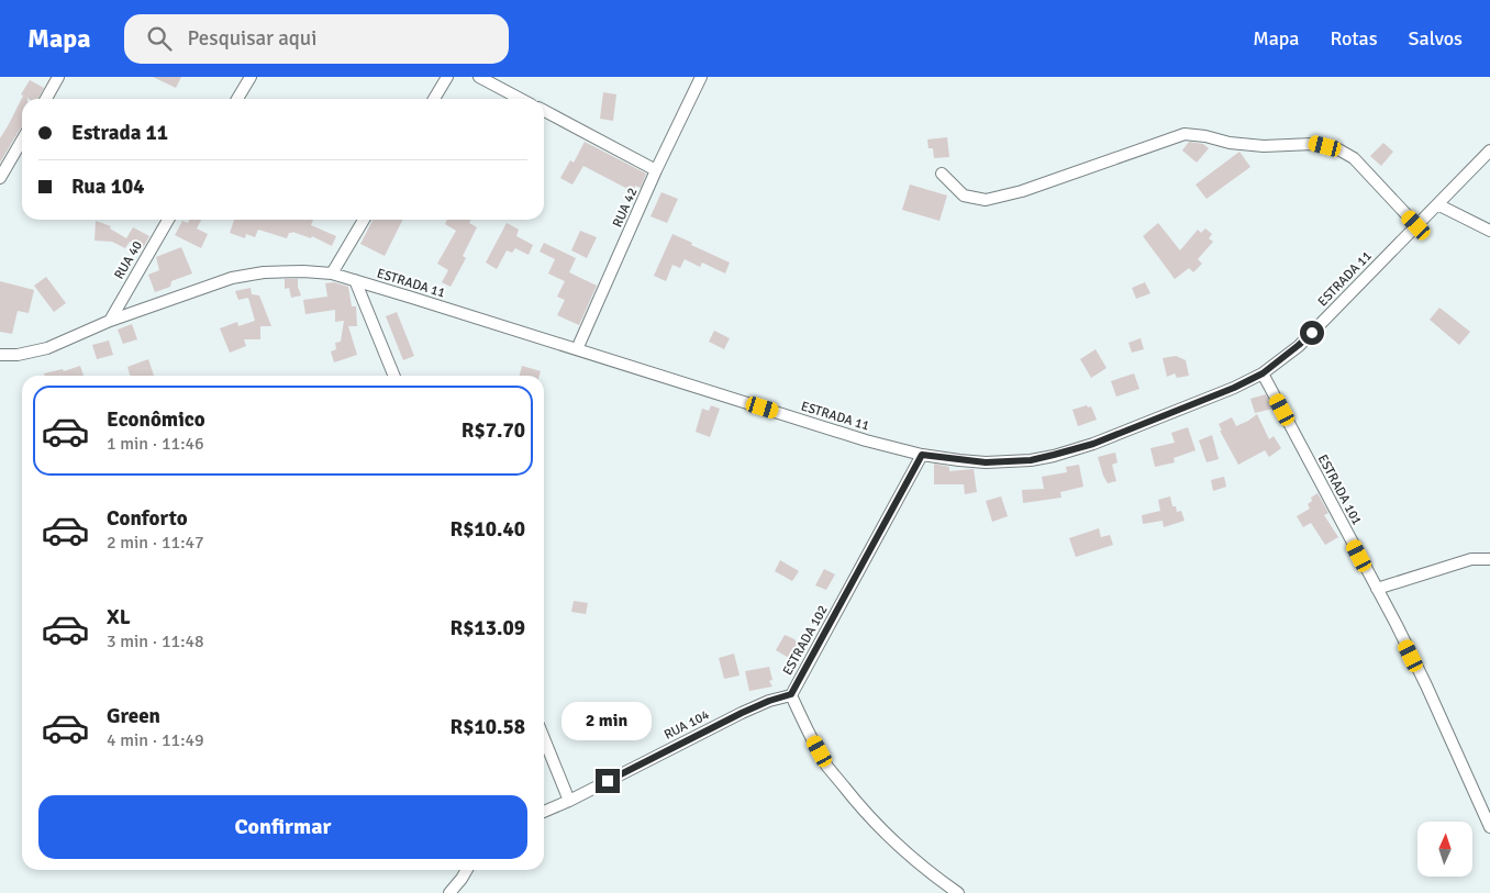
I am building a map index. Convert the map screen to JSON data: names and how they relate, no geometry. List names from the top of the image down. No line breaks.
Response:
{"streets":{"street":["RUA 42","RUA 40","ESTRADA 11","ESTRADA 101","ESTRADA 102","RUA 104"]},"crossings":[["RUA 42","ESTRADA 11"],["RUA 40","ESTRADA 11"],["ESTRADA 11","ESTRADA 101"],["ESTRADA 11","ESTRADA 102"],["ESTRADA 102","RUA 104"]],"north":"top","page":{"header":"Mapa","search":"Pesquisar aqui","nav":["Mapa","Rotas","Salvos"],"banner":["Estrada 11","Rua 104"],"list":[{"name":"Econômico","note":"1 min · 11:46","value":"R$7.70"},{"name":"Conforto","note":"2 min · 11:47","value":"R$10.40"},{"name":"XL","note":"3 min · 11:48","value":"R$13.09"},{"name":"Green","note":"4 min · 11:49","value":"R$10.58"}],"bubble":"2 min","buttons":"Confirmar"}}
